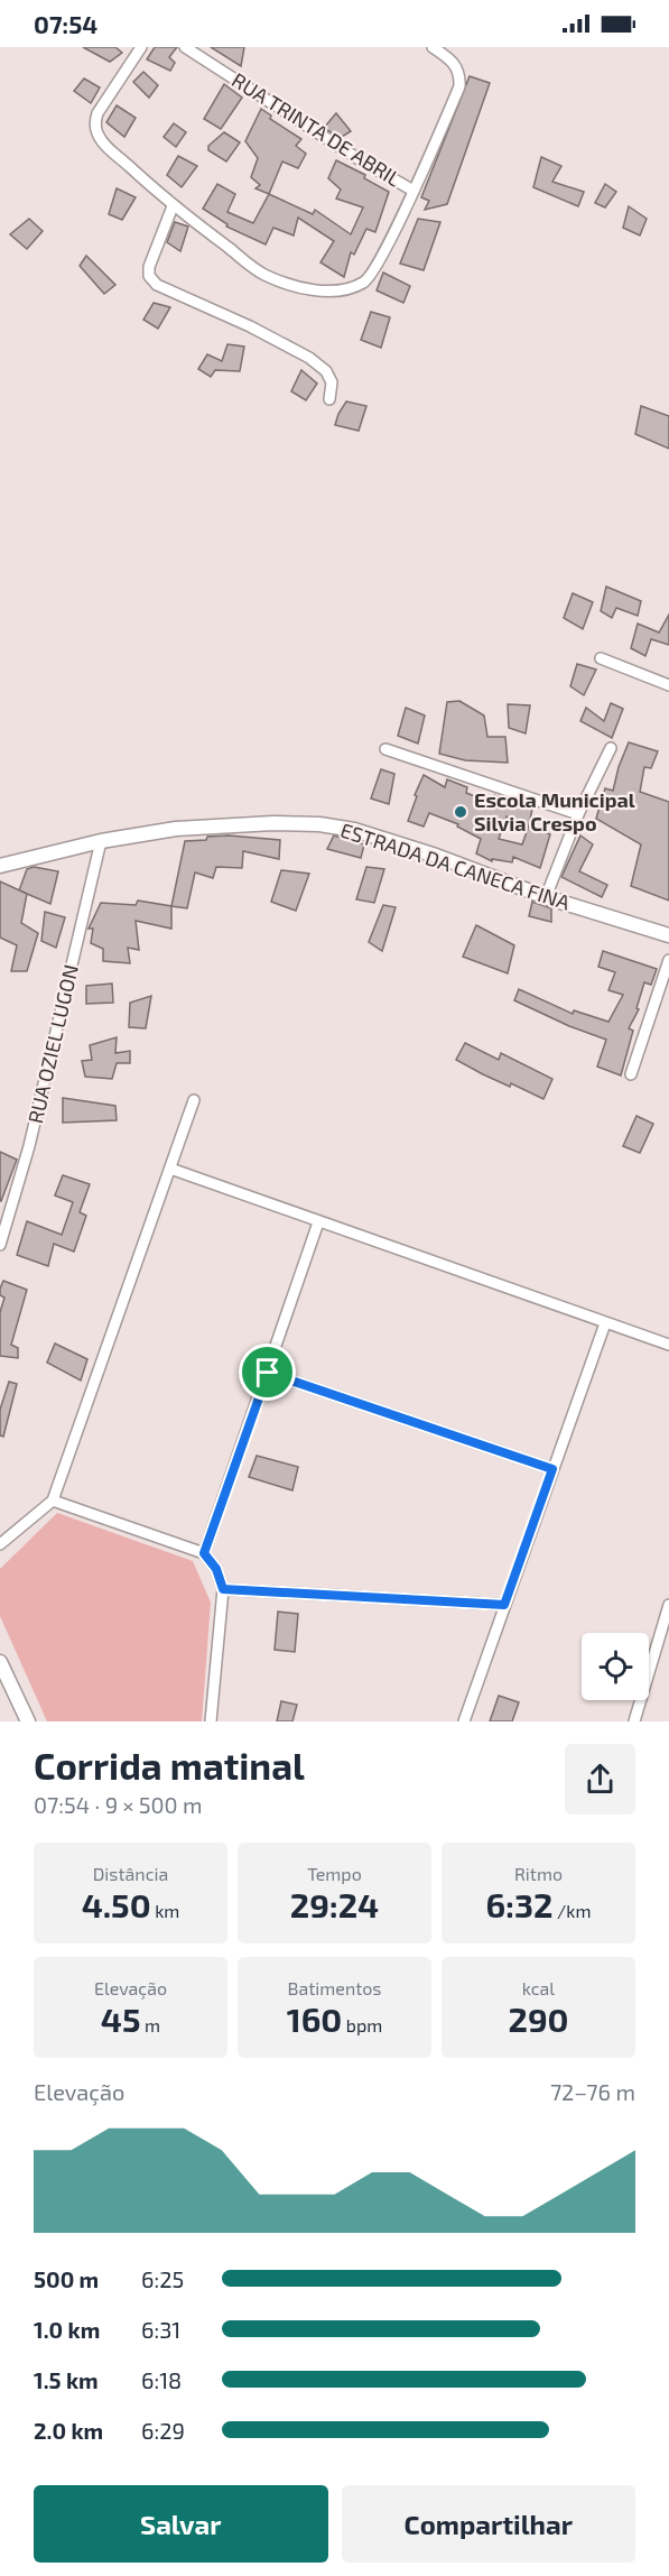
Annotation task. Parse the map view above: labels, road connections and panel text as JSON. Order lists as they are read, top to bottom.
{
  "streets": {
    "street": ["RUA TRINTA DE ABRIL", "ESTRADA DA CANECA FINA", "RUA OZIEL LUGON"]
  },
  "crossings": [
    ["ESTRADA DA CANECA FINA", "RUA OZIEL LUGON"]
  ],
  "places": ["Escola Municipal Silvia Crespo"],
  "page": {
    "status": "07:54",
    "heading": ["Corrida matinal", "07:54 · 9 × 500 m"],
    "stats": [
      ["Distância", "4.50 km"],
      ["Tempo", "29:24"],
      ["Ritmo", "6:32 /km"],
      ["Elevação", "45 m"],
      ["Batimentos", "160 bpm"],
      ["kcal", "290"]
    ],
    "chart": ["Elevação", "72–76 m"],
    "list": [
      {
        "name": "500 m",
        "note": "6:25"
      },
      {
        "name": "1.0 km",
        "note": "6:31"
      },
      {
        "name": "1.5 km",
        "note": "6:18"
      },
      {
        "name": "2.0 km",
        "note": "6:29"
      }
    ],
    "buttons": ["Salvar", "Compartilhar"]
  }
}
